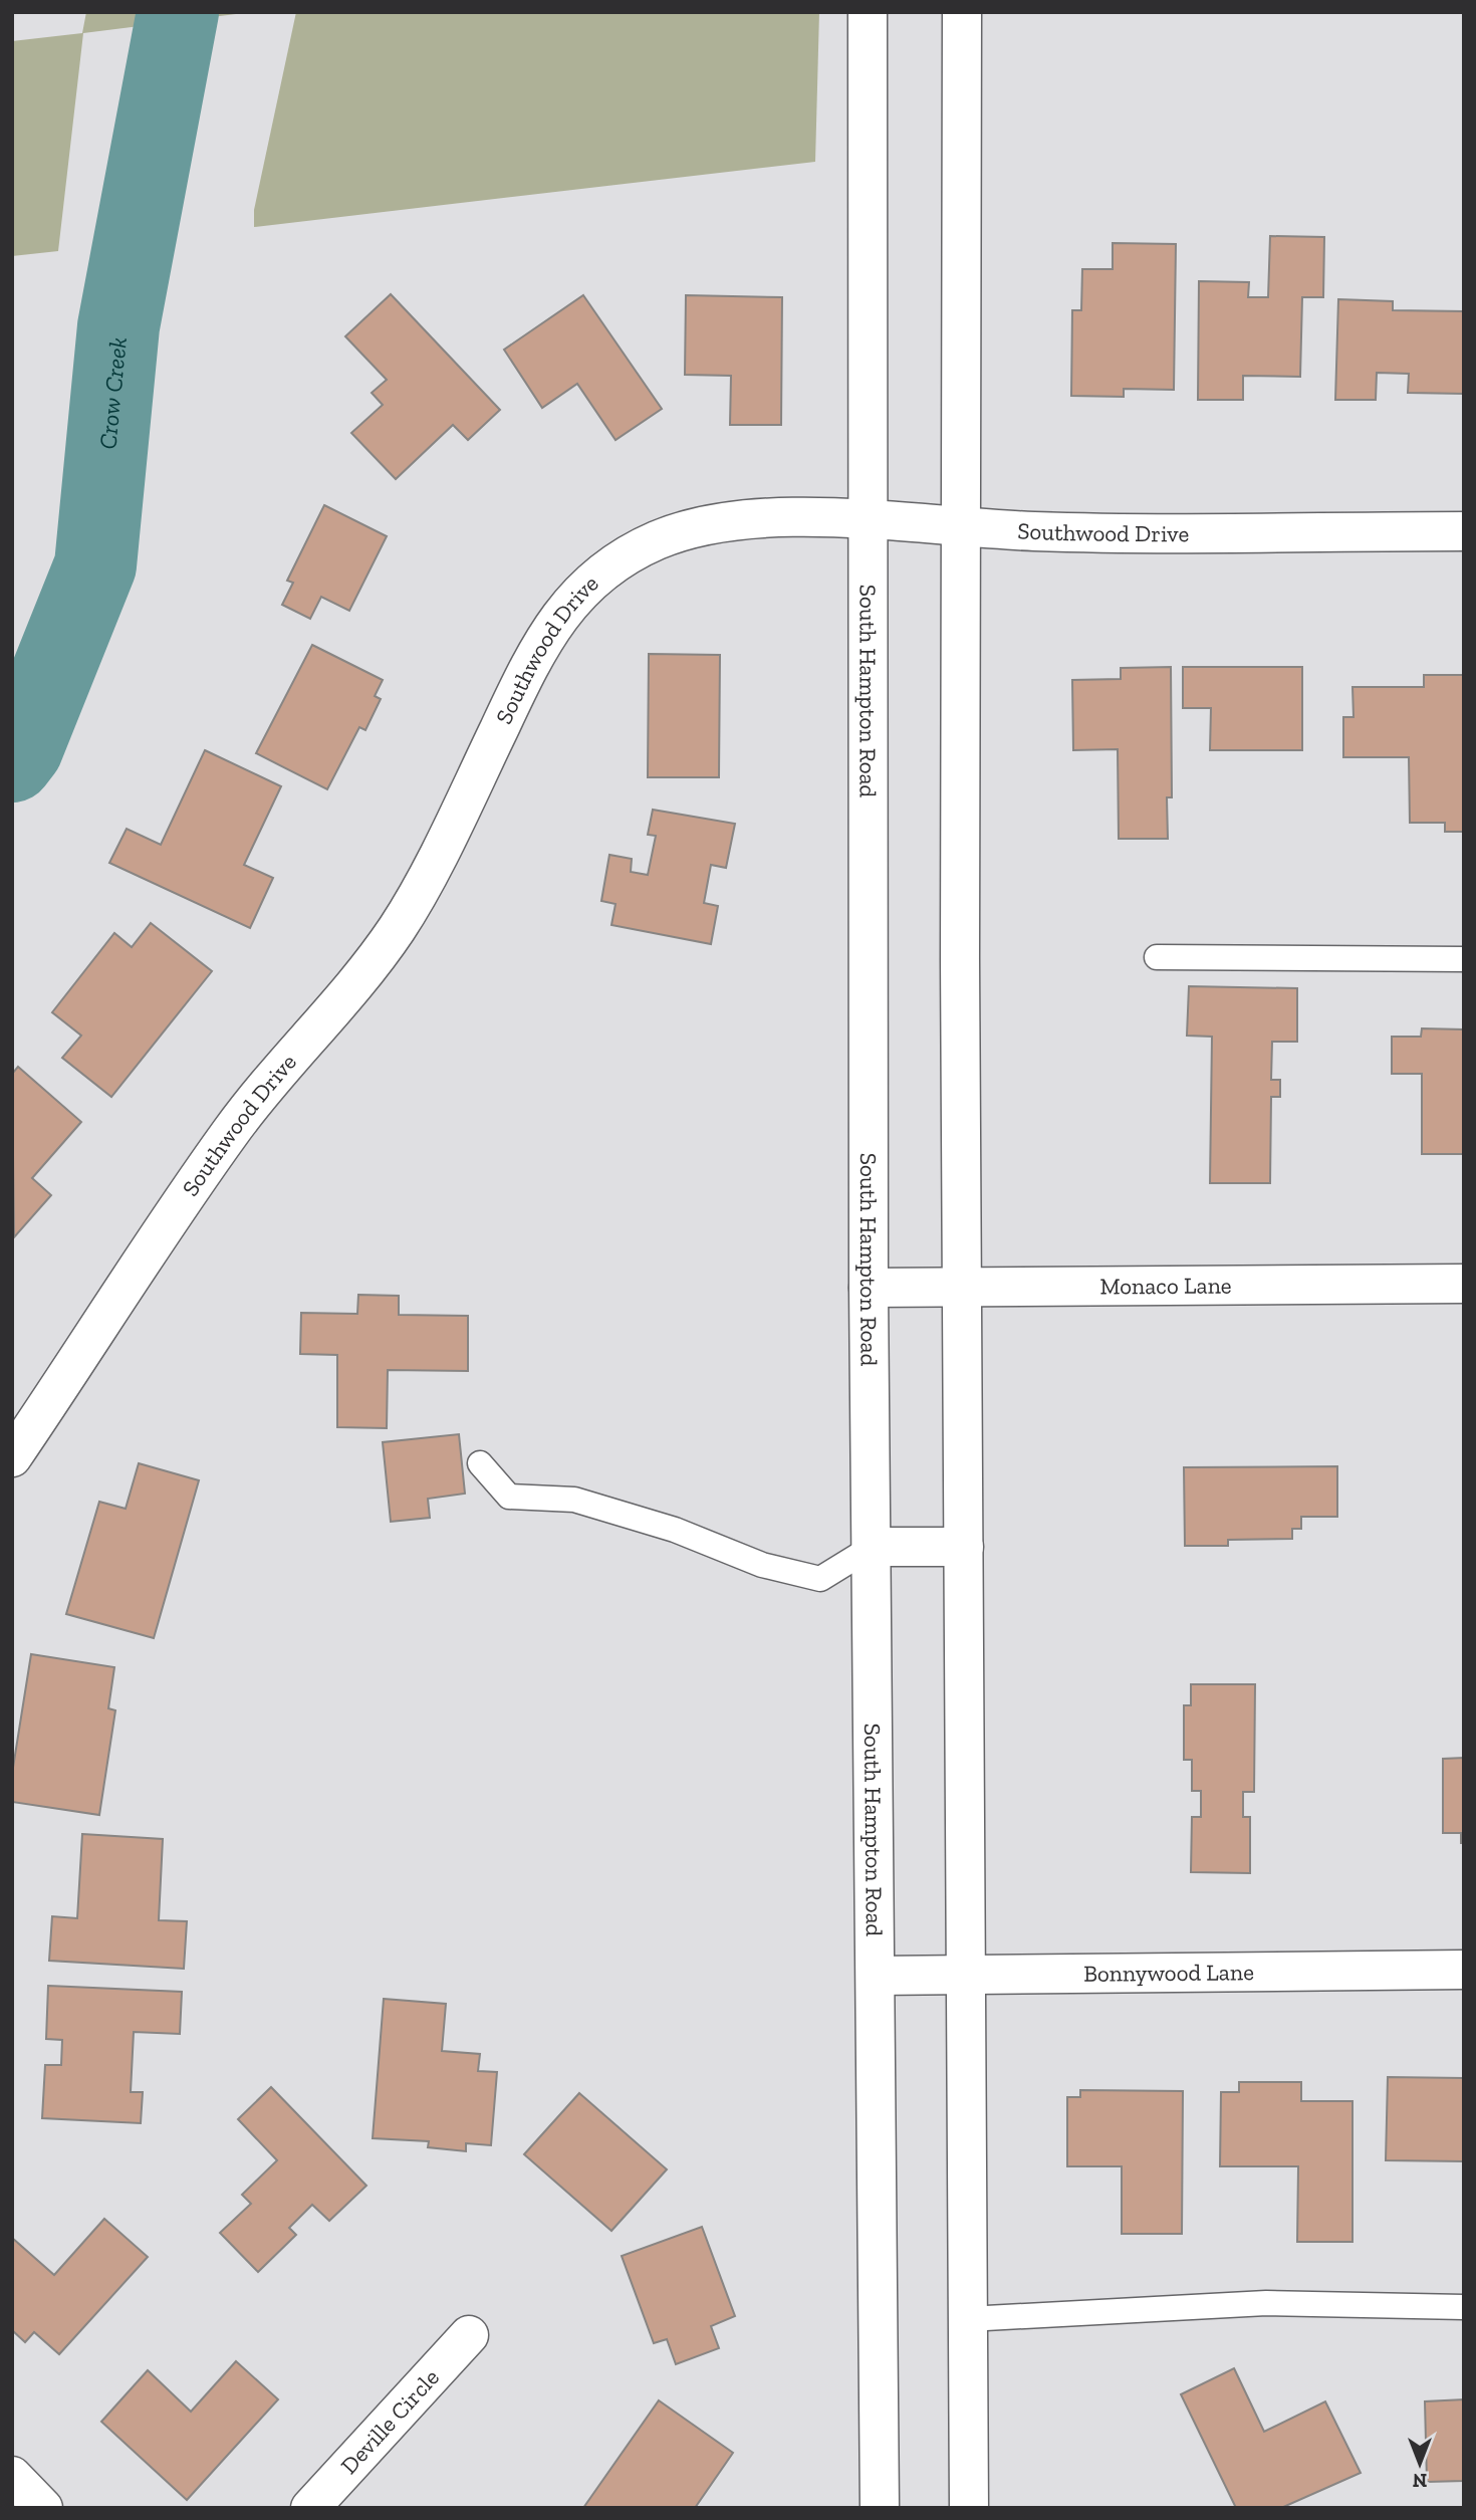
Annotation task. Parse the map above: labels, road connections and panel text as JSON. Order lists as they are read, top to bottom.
{
  "streets": {
    "main road": [
      "Southwood Drive",
      "South Hampton Road",
      "Monaco Lane",
      "Bonnywood Lane",
      "Deville Circle"
    ]
  },
  "crossings": [
    ["Southwood Drive", "South Hampton Road"],
    ["South Hampton Road", "Monaco Lane"],
    ["South Hampton Road", "Bonnywood Lane"]
  ],
  "water": ["Crow Creek"],
  "north": "bottom"
}
